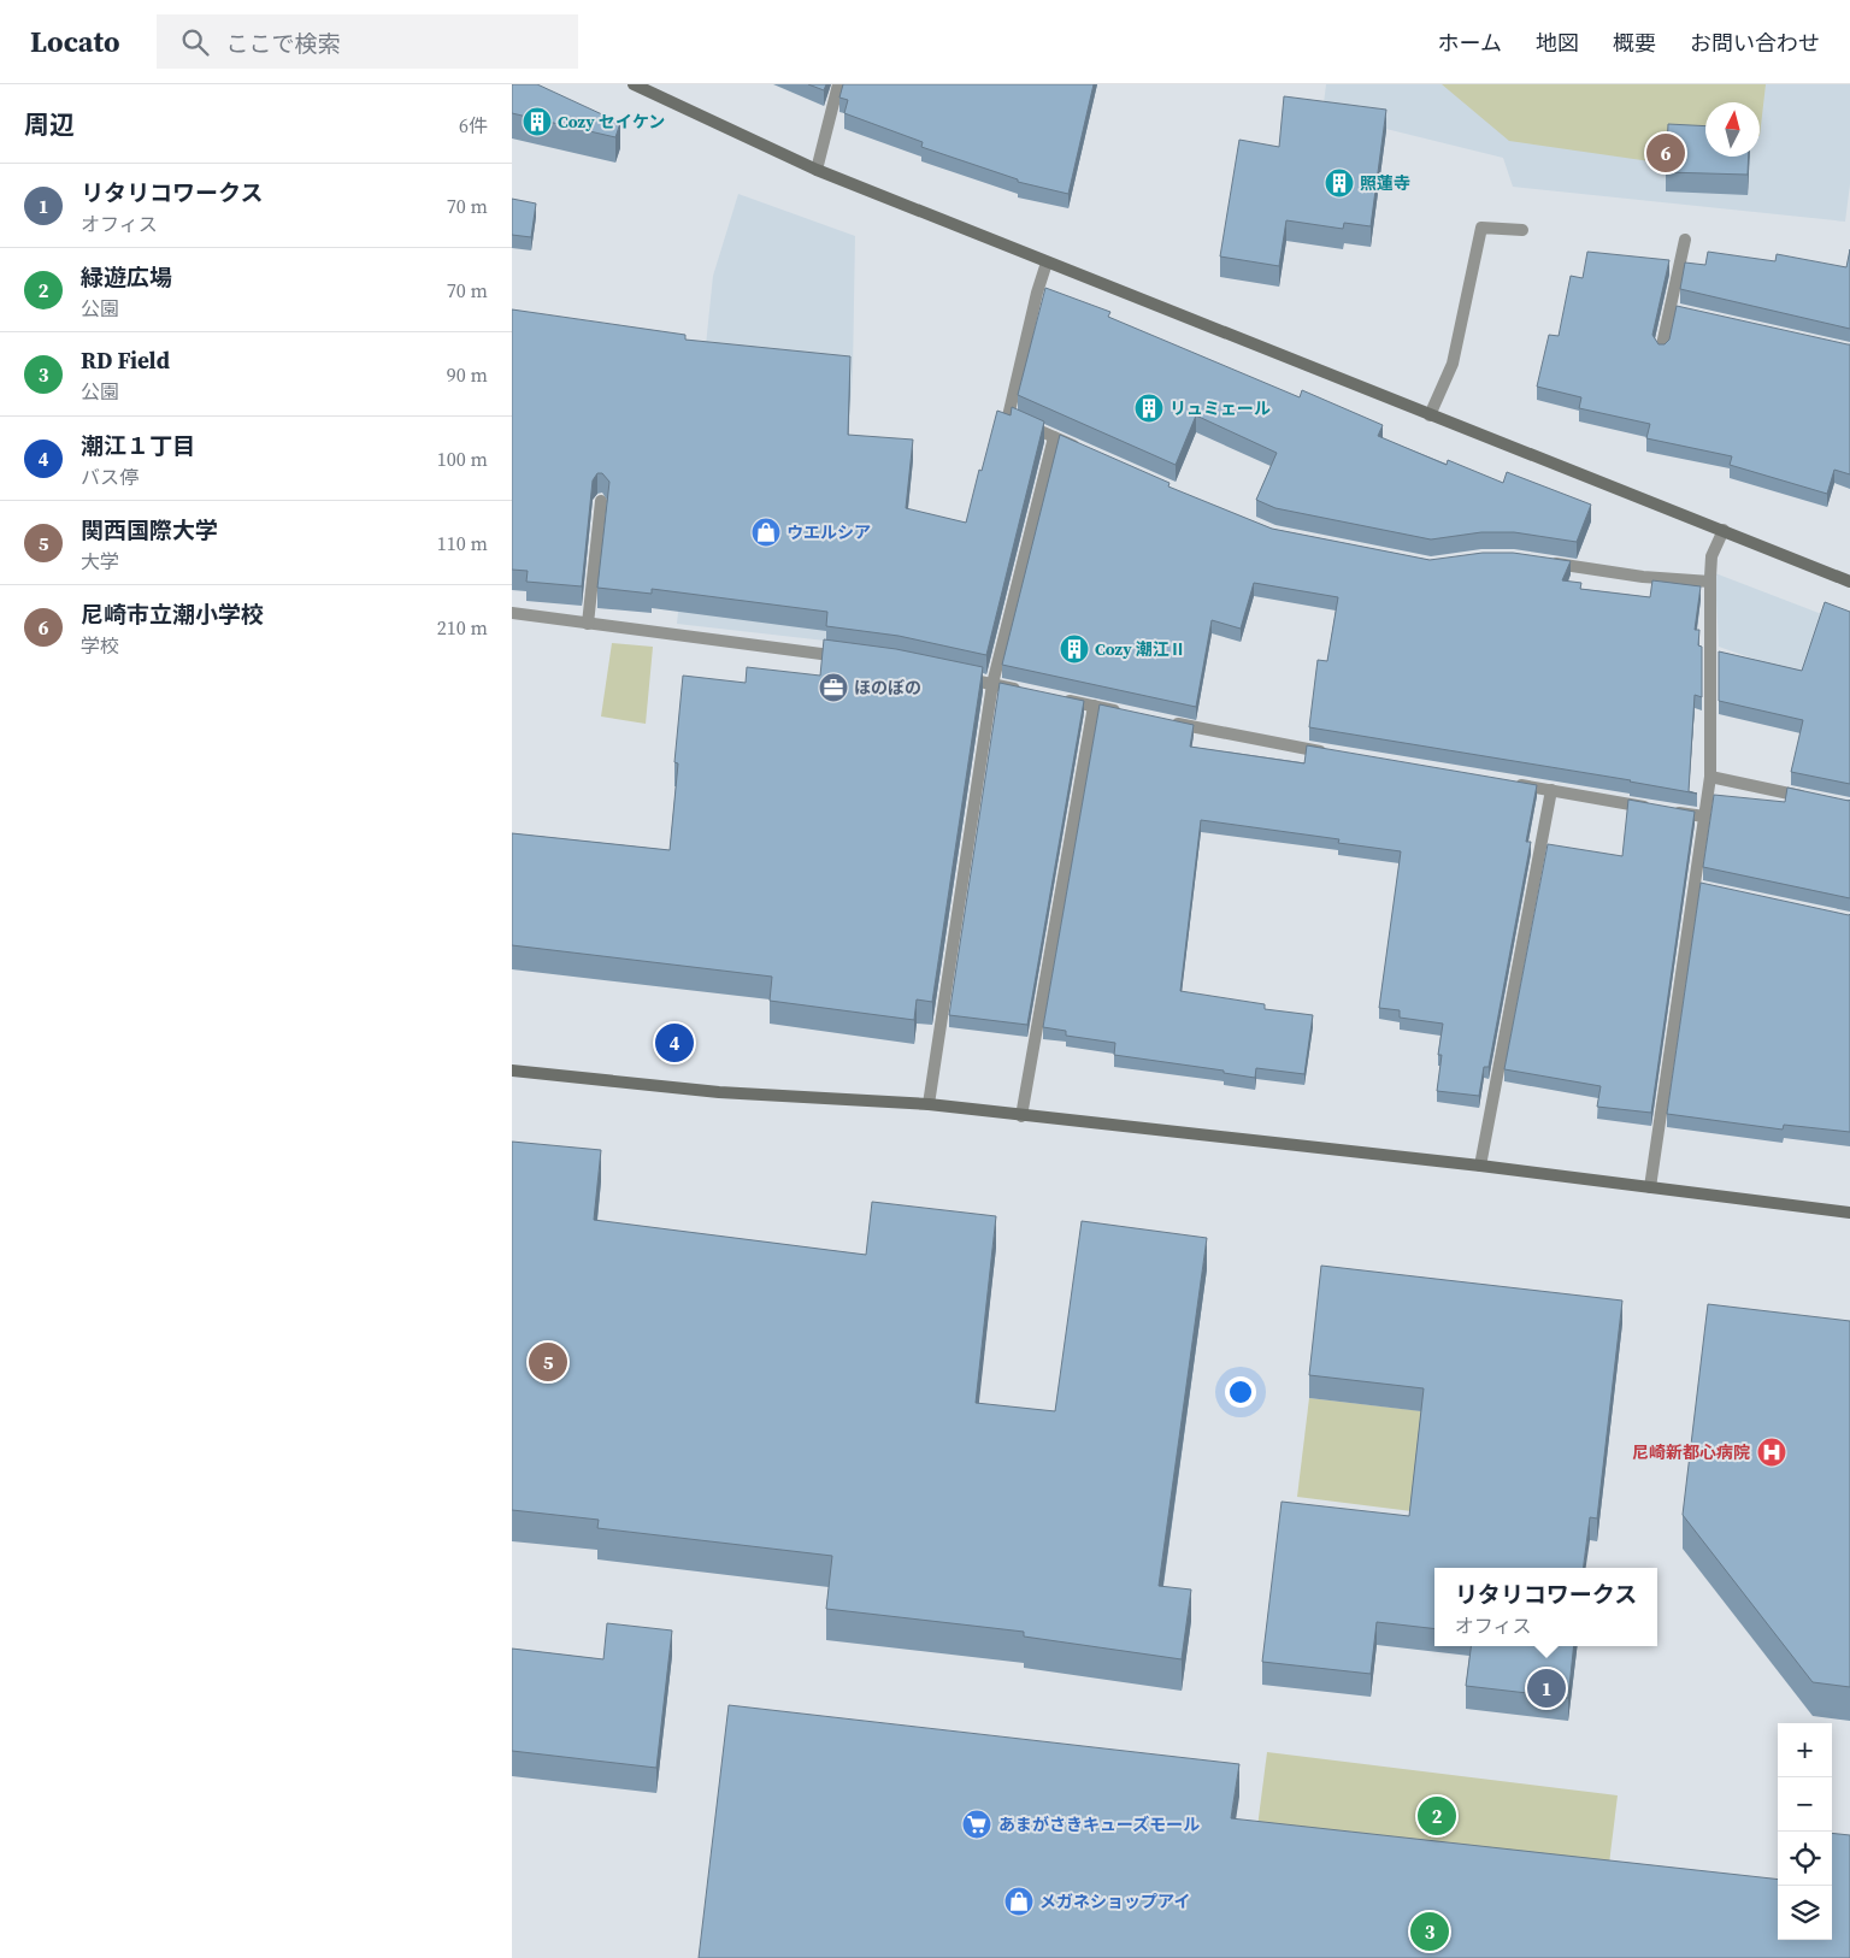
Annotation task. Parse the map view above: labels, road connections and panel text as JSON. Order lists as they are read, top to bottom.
{
  "places": {
    "building": [
      "Cozy セイケン",
      "照蓮寺",
      "リュミェール",
      "Cozy 潮江Ⅱ"
    ],
    "shop": ["ウエルシア", "メガネショップアイ"],
    "office": ["ほのぼの"],
    "hospital": ["尼崎新都心病院"],
    "supermarket": ["あまがさきキューズモール"]
  },
  "north": "top",
  "page": {
    "header": "Locato",
    "search": "ここで検索",
    "nav": [
      "ホーム",
      "地図",
      "概要",
      "お問い合わせ"
    ],
    "heading": ["周辺", "6件"],
    "pins": [
      "6",
      "4",
      "5",
      "1",
      "2",
      "3"
    ],
    "list": [
      {
        "mark": "1",
        "name": "リタリコワークス",
        "note": "オフィス",
        "value": "70 m"
      },
      {
        "mark": "2",
        "name": "緑遊広場",
        "note": "公園",
        "value": "70 m"
      },
      {
        "mark": "3",
        "name": "RD Field",
        "note": "公園",
        "value": "90 m"
      },
      {
        "mark": "4",
        "name": "潮江１丁目",
        "note": "バス停",
        "value": "100 m"
      },
      {
        "mark": "5",
        "name": "関西国際大学",
        "note": "大学",
        "value": "110 m"
      },
      {
        "mark": "6",
        "name": "尼崎市立潮小学校",
        "note": "学校",
        "value": "210 m"
      }
    ],
    "popup": ["リタリコワークス", "オフィス"],
    "map_buttons": ["+", "−"]
  }
}
